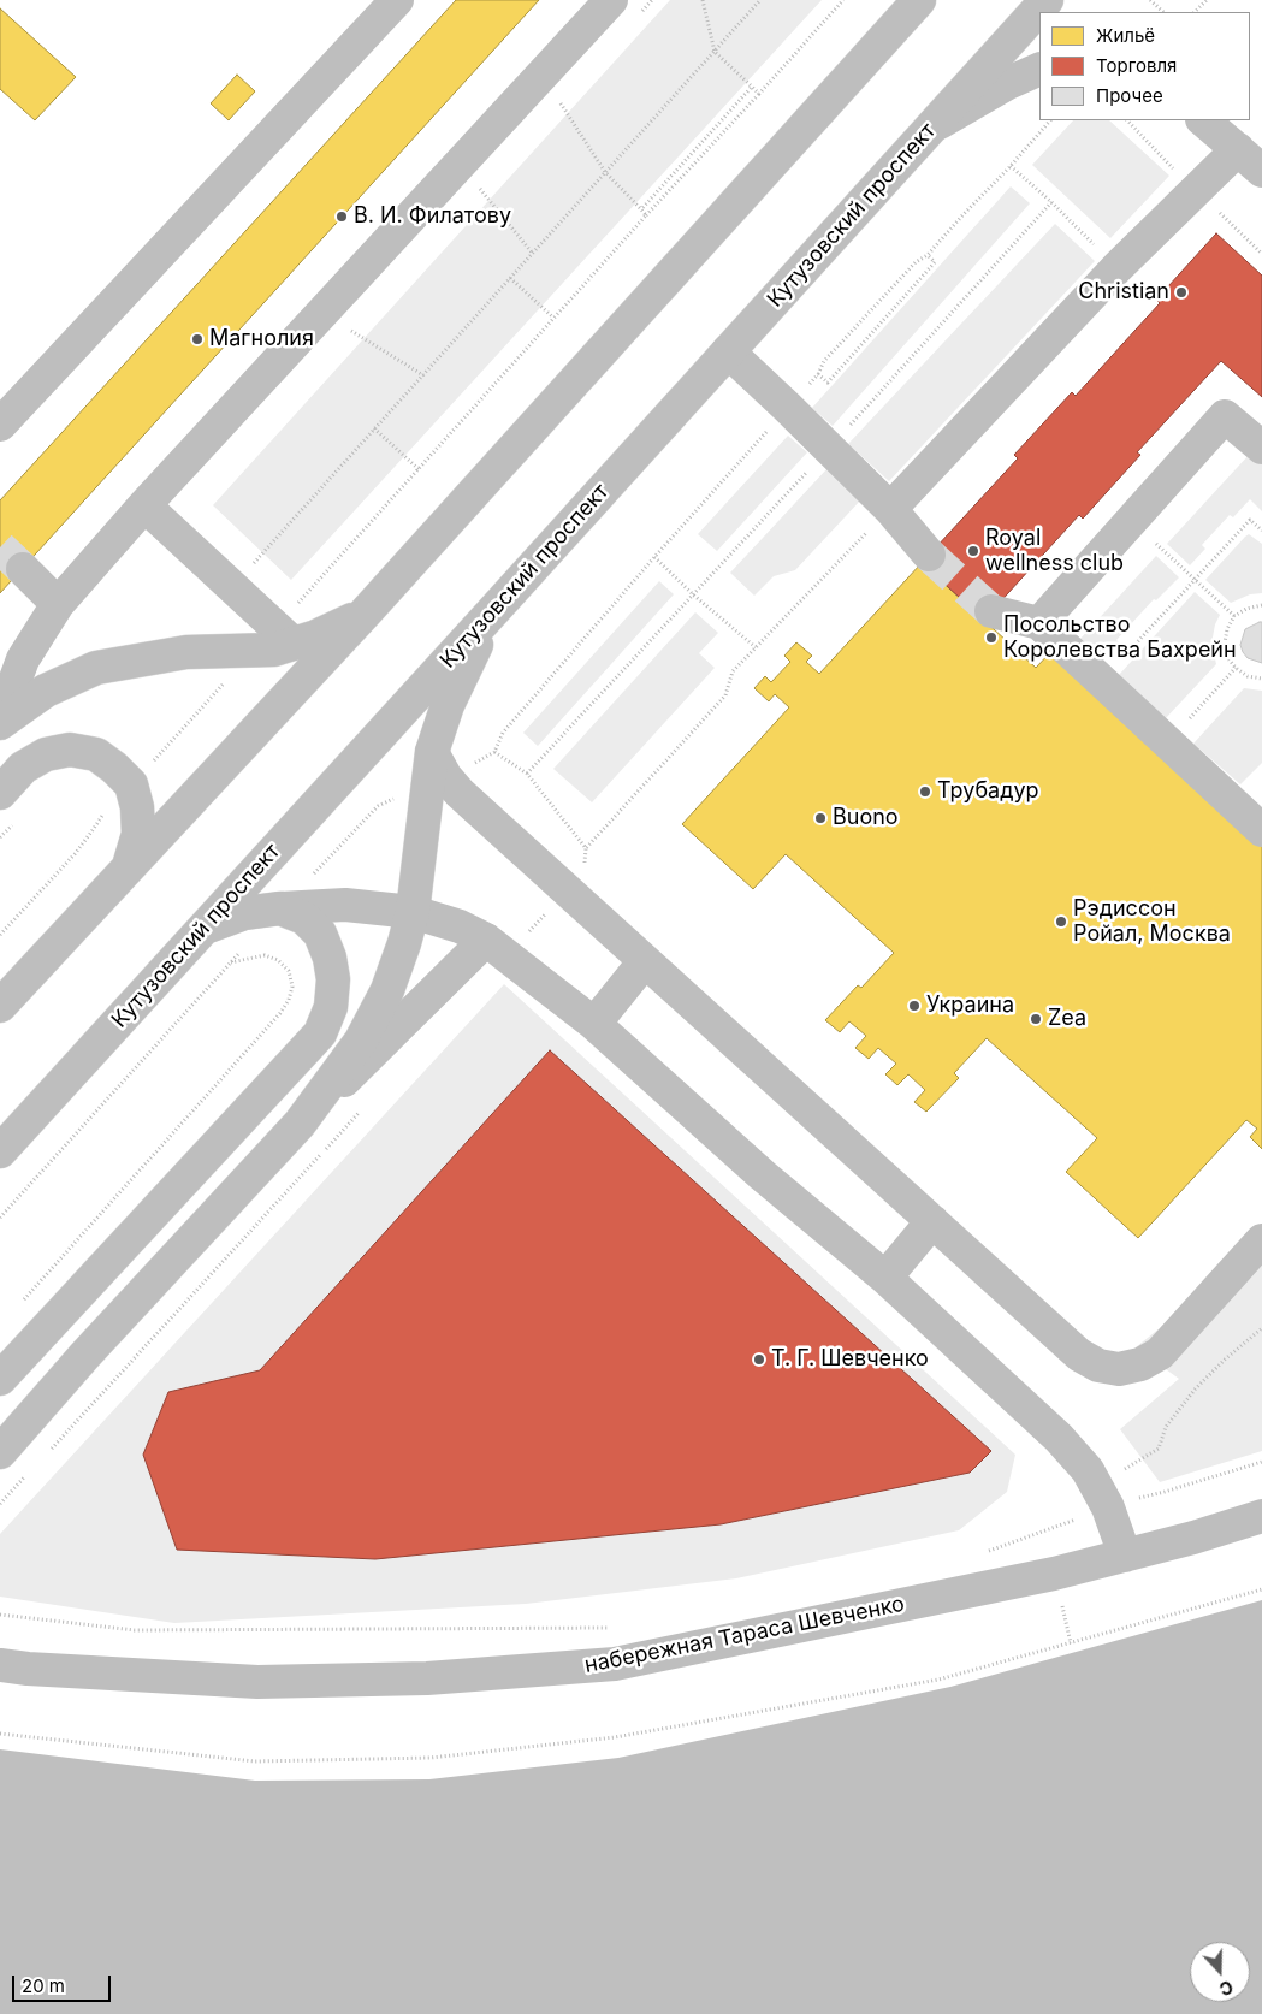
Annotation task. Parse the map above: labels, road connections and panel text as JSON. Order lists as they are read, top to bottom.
{
  "streets": {
    "main road": ["Кутузовский проспект", "набережная Тараса Шевченко"]
  },
  "places": [
    "В. И. Филатову",
    "Christian",
    "Магнолия",
    "Royal wellness club",
    "Посольство Королевства Бахрейн",
    "Трубадур",
    "Buono",
    "Рэдиссон Ройал, Москва",
    "Украина",
    "Zea",
    "Т. Г. Шевченко"
  ],
  "legend": ["Жильё", "Торговля", "Прочее"],
  "scale_bar": "20 m",
  "north": "bottom"
}
